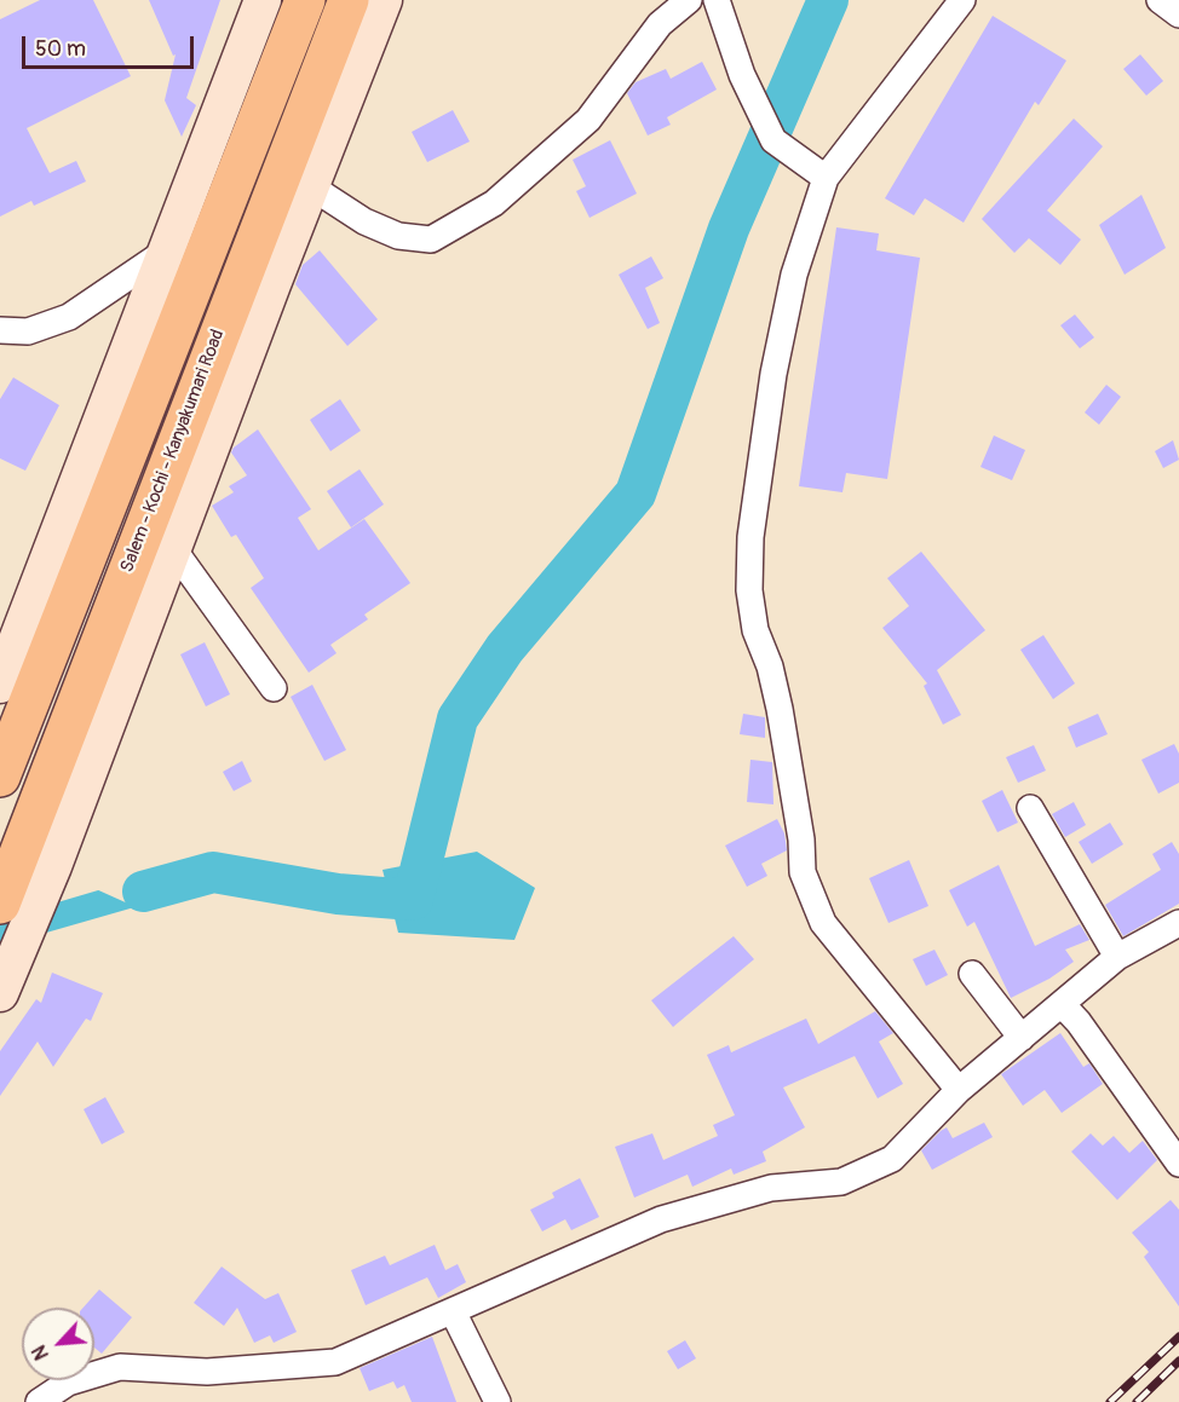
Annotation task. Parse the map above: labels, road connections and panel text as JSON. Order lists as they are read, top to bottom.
{
  "streets": {
    "highway": ["Salem - Kochi - Kanyakumari Road"]
  },
  "scale_bar": "50 m",
  "north": "bottom left"
}
